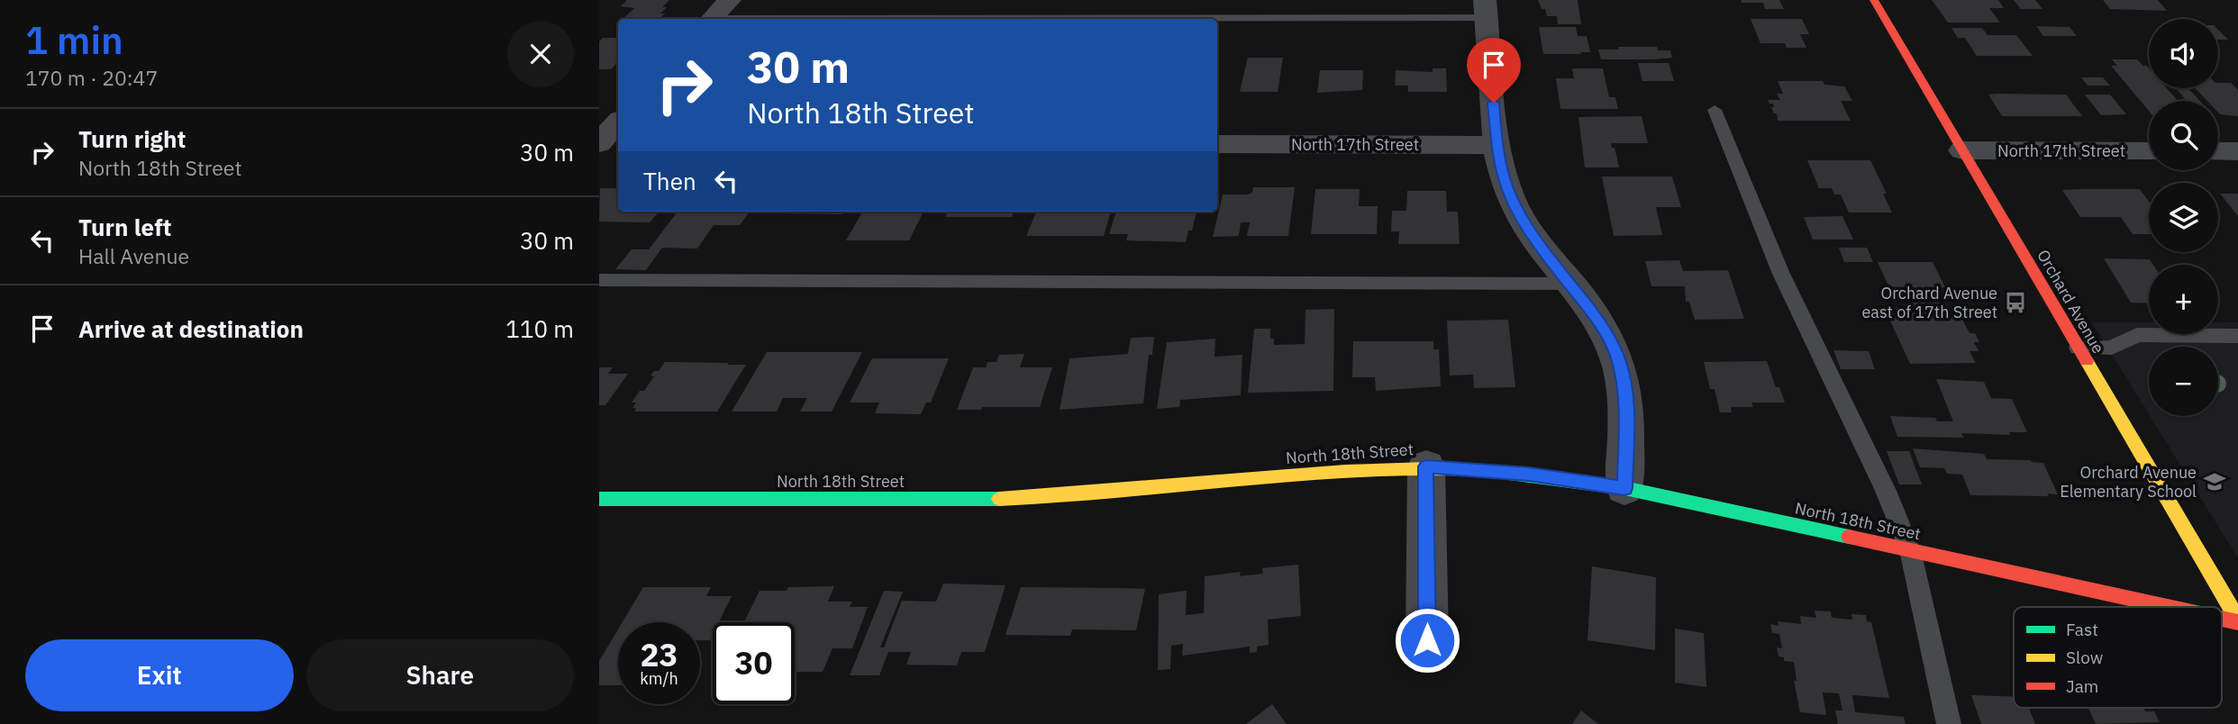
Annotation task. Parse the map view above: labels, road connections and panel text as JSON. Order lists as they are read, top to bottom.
{
  "streets": {
    "street": ["North 17th Street", "Orchard Avenue", "North 18th Street"]
  },
  "crossings": [
    ["North 17th Street", "Orchard Avenue"],
    ["Orchard Avenue", "North 18th Street"]
  ],
  "places": {
    "bus stop": ["Orchard Avenue east of 17th Street"],
    "school or university": ["Orchard Avenue Elementary School"]
  },
  "legend": ["Fast", "Slow", "Jam"],
  "page": {
    "heading": ["1 min", "170 m · 20:47"],
    "map_buttons": ["+", "−"],
    "turn": ["30 m", "North 18th Street"],
    "list": [
      {
        "name": "Turn right",
        "note": "North 18th Street",
        "value": "30 m"
      },
      {
        "name": "Turn left",
        "note": "Hall Avenue",
        "value": "30 m"
      },
      {
        "name": "Arrive at destination",
        "value": "110 m"
      }
    ],
    "then": "Then",
    "speed": "23 km/h",
    "limit": "30",
    "buttons": ["Exit", "Share"]
  }
}
